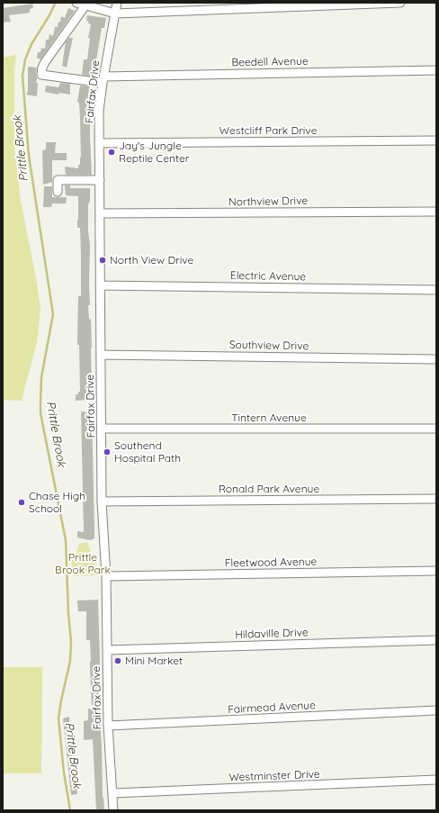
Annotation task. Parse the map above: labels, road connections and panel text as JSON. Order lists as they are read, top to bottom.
{
  "streets": {
    "street": [
      "Beedell Avenue",
      "Fairfax Drive",
      "Westcliff Park Drive",
      "Northview Drive",
      "Electric Avenue",
      "Southview Drive",
      "Tintern Avenue",
      "Ronald Park Avenue",
      "Fleetwood Avenue",
      "Hildaville Drive",
      "Fairmead Avenue",
      "Westminster Drive"
    ]
  },
  "crossings": [
    ["Beedell Avenue", "Fairfax Drive"],
    ["Fairfax Drive", "Westcliff Park Drive"],
    ["Fairfax Drive", "Northview Drive"],
    ["Fairfax Drive", "Electric Avenue"],
    ["Fairfax Drive", "Southview Drive"],
    ["Fairfax Drive", "Tintern Avenue"],
    ["Fairfax Drive", "Ronald Park Avenue"],
    ["Fairfax Drive", "Fleetwood Avenue"],
    ["Fairfax Drive", "Hildaville Drive"],
    ["Fairfax Drive", "Fairmead Avenue"],
    ["Fairfax Drive", "Westminster Drive"]
  ],
  "water": ["Prittle Brook"],
  "parks": ["Prittle Brook Park"],
  "places": [
    "Jay's Jungle Reptile Center",
    "North View Drive",
    "Southend Hospital Path",
    "Chase High School",
    "Mini Market"
  ]
}
